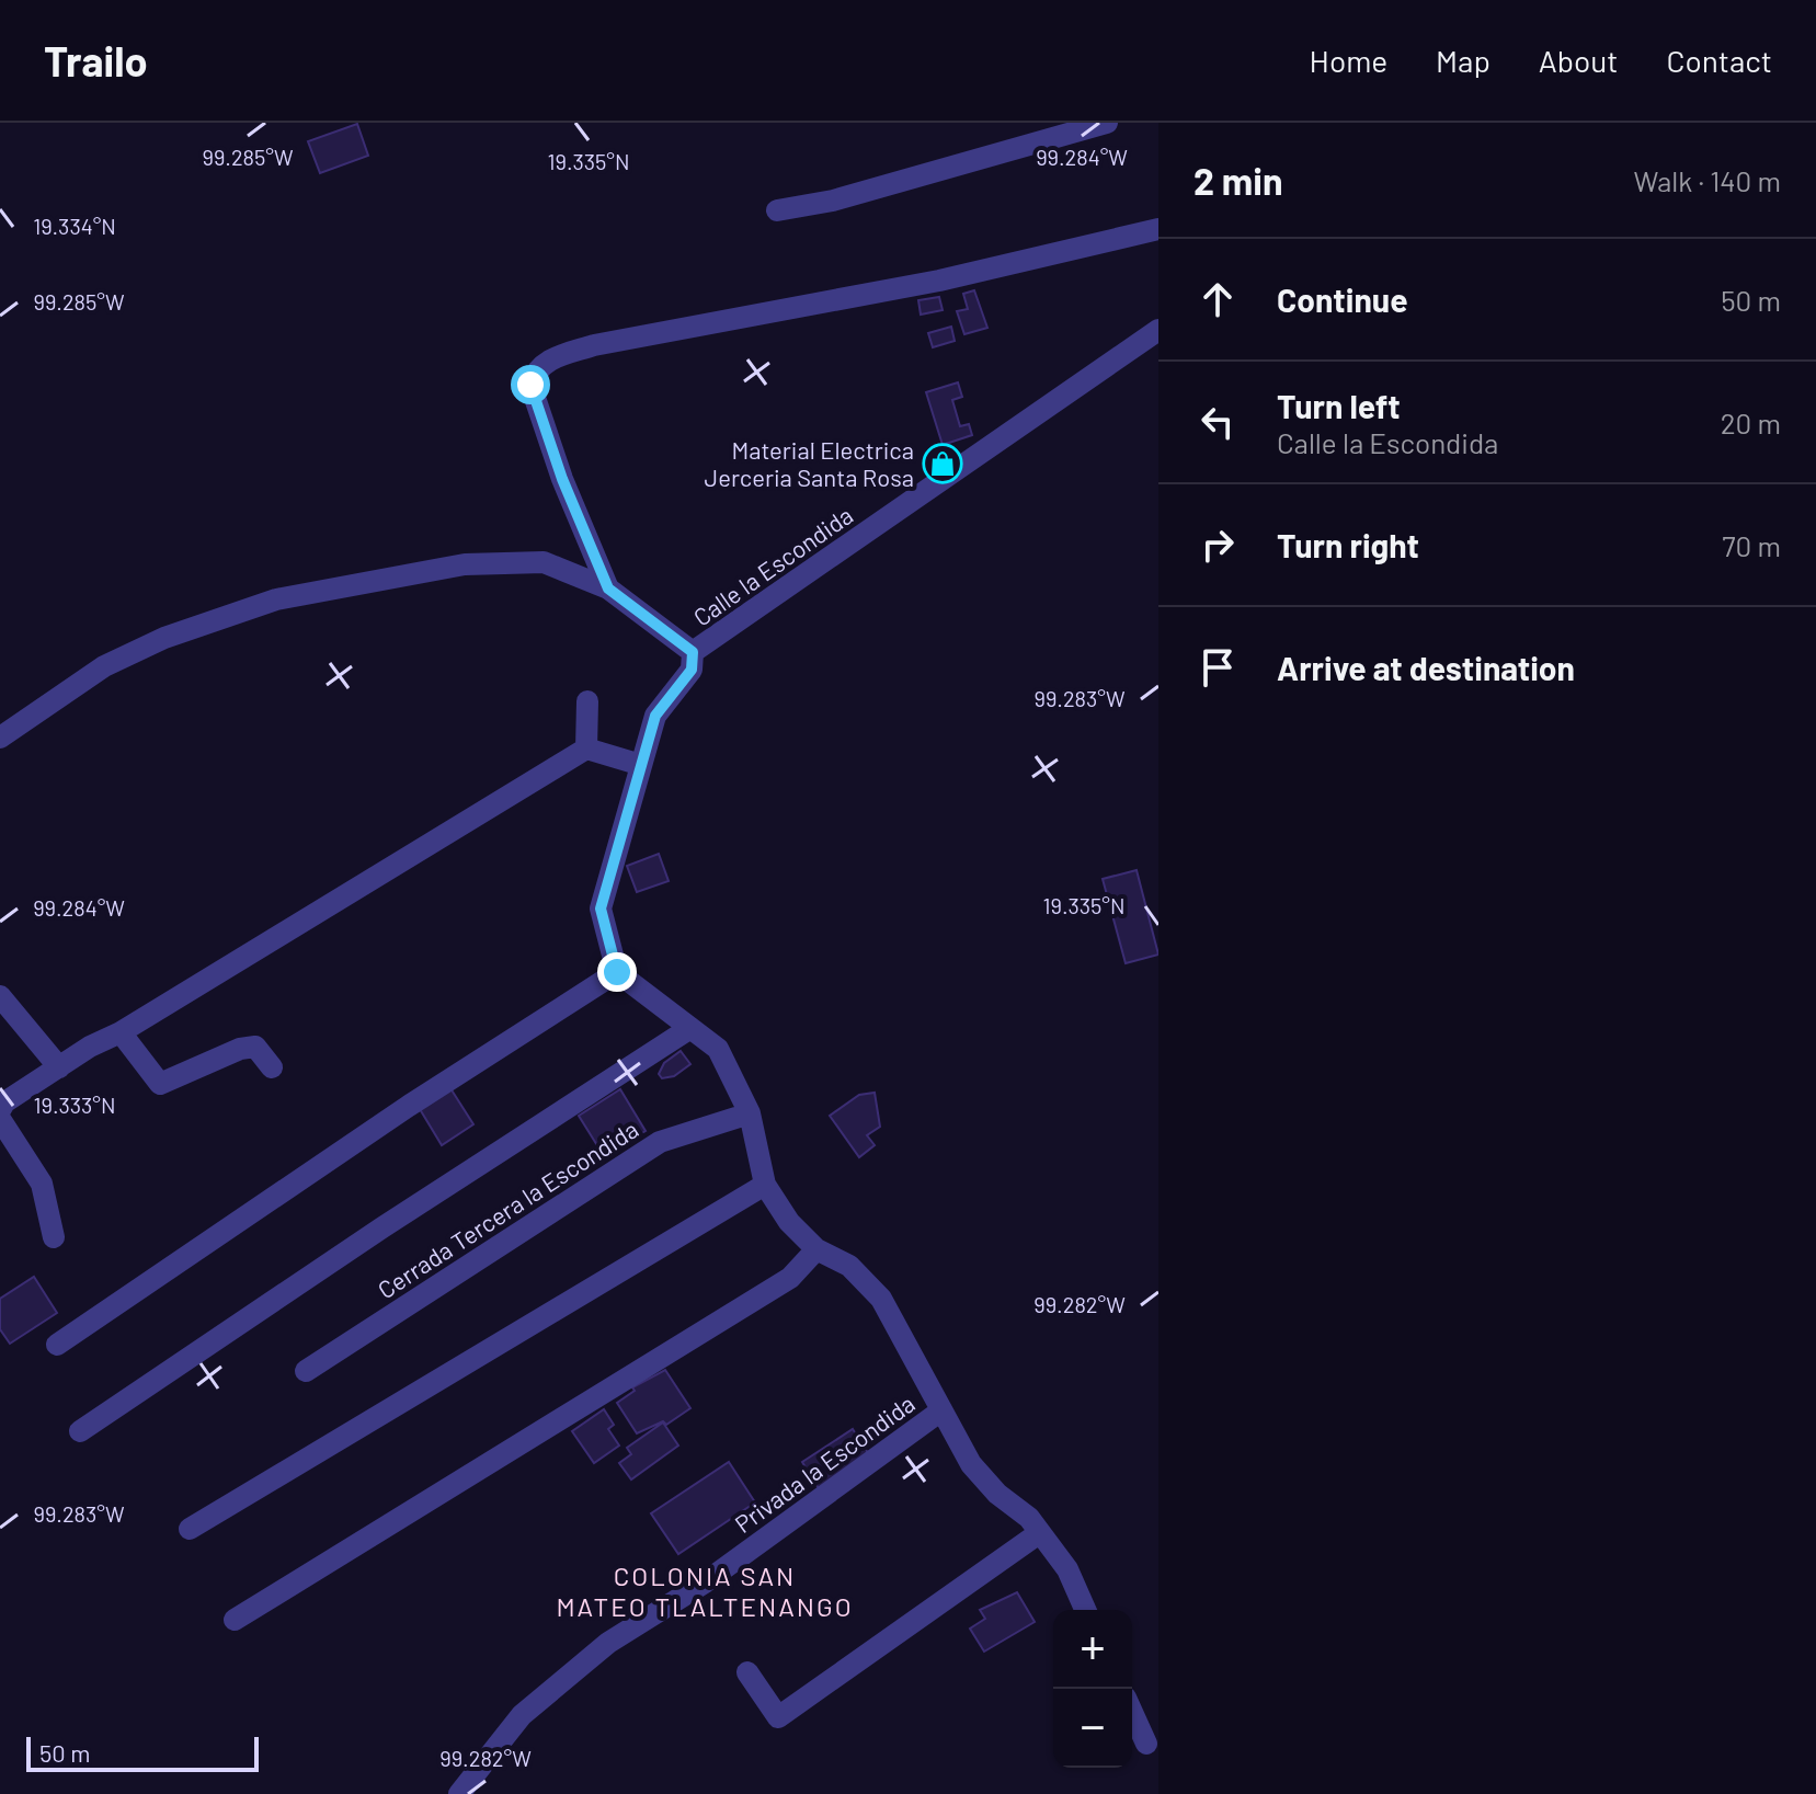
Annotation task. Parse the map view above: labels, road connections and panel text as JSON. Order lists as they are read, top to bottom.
{
  "streets": {
    "street": ["Calle la Escondida", "Cerrada Tercera la Escondida", "Privada la Escondida"]
  },
  "districts": ["COLONIA SAN MATEO TLALTENANGO"],
  "places": {
    "shop": ["Material Electrica Jerceria Santa Rosa"]
  },
  "scale_bar": "50 m",
  "page": {
    "header": "Trailo",
    "nav": [
      "Home",
      "Map",
      "About",
      "Contact"
    ],
    "heading": ["2 min", "Walk · 140 m"],
    "list": [
      ["Continue", "50 m"],
      ["Turn left", "Calle la Escondida", "20 m"],
      ["Turn right", "70 m"],
      "Arrive at destination"
    ],
    "map_buttons": ["+", "−"],
    "scale": "50 m"
  },
  "coordinates": [
    "99.285°W",
    "99.284°W",
    "19.335°N",
    "19.334°N",
    "99.283°W",
    "19.333°N",
    "99.282°W"
  ]
}
